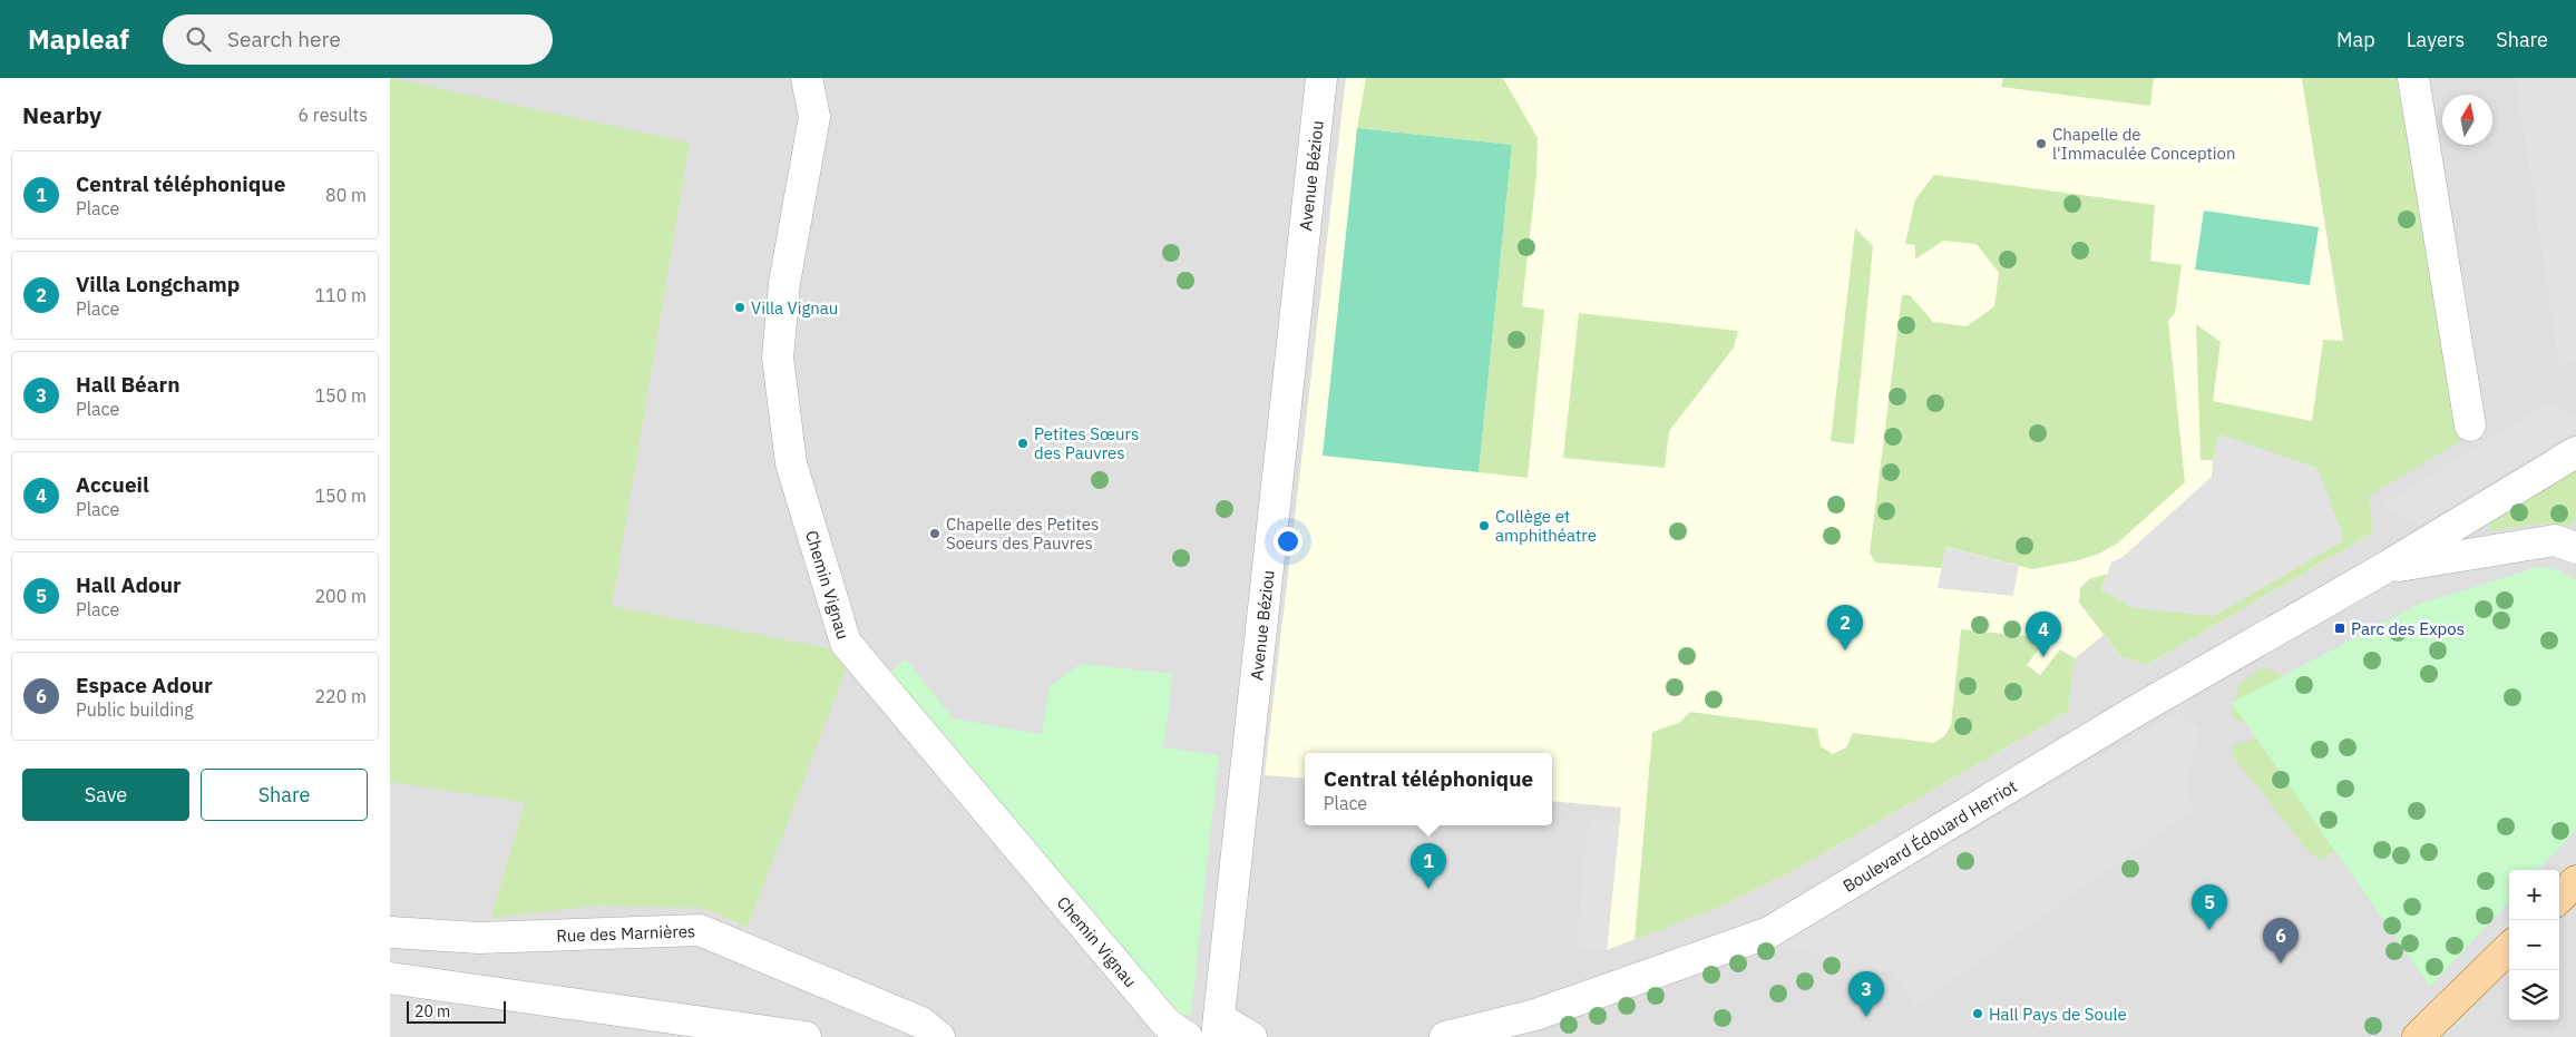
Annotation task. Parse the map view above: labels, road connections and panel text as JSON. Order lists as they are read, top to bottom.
{
  "streets": {
    "street": [
      "Avenue Béziou",
      "Chemin Vignau",
      "Boulevard Édouard Herriot",
      "Rue des Marnières"
    ]
  },
  "places": {
    "other": [
      "Chapelle de l'Immaculée Conception",
      "Villa Vignau",
      "Petites Sœurs des Pauvres",
      "Collège et amphithéatre",
      "Chapelle des Petites Soeurs des Pauvres",
      "Hall Pays de Soule"
    ],
    "transit": ["Parc des Expos"]
  },
  "scale_bar": "20 m",
  "north": "top",
  "page": {
    "header": "Mapleaf",
    "search": "Search here",
    "nav": ["Map", "Layers", "Share"],
    "heading": ["Nearby", "6 results"],
    "list": [
      {
        "mark": "1",
        "name": "Central téléphonique",
        "note": "Place",
        "value": "80 m"
      },
      {
        "mark": "2",
        "name": "Villa Longchamp",
        "note": "Place",
        "value": "110 m"
      },
      {
        "mark": "3",
        "name": "Hall Béarn",
        "note": "Place",
        "value": "150 m"
      },
      {
        "mark": "4",
        "name": "Accueil",
        "note": "Place",
        "value": "150 m"
      },
      {
        "mark": "5",
        "name": "Hall Adour",
        "note": "Place",
        "value": "200 m"
      },
      {
        "mark": "6",
        "name": "Espace Adour",
        "note": "Public building",
        "value": "220 m"
      }
    ],
    "pins": [
      "2",
      "4",
      "1",
      "5",
      "6",
      "3"
    ],
    "buttons": ["Save", "Share"],
    "popup": ["Central téléphonique", "Place"],
    "map_buttons": ["+", "−"],
    "scale": "20 m"
  }
}
